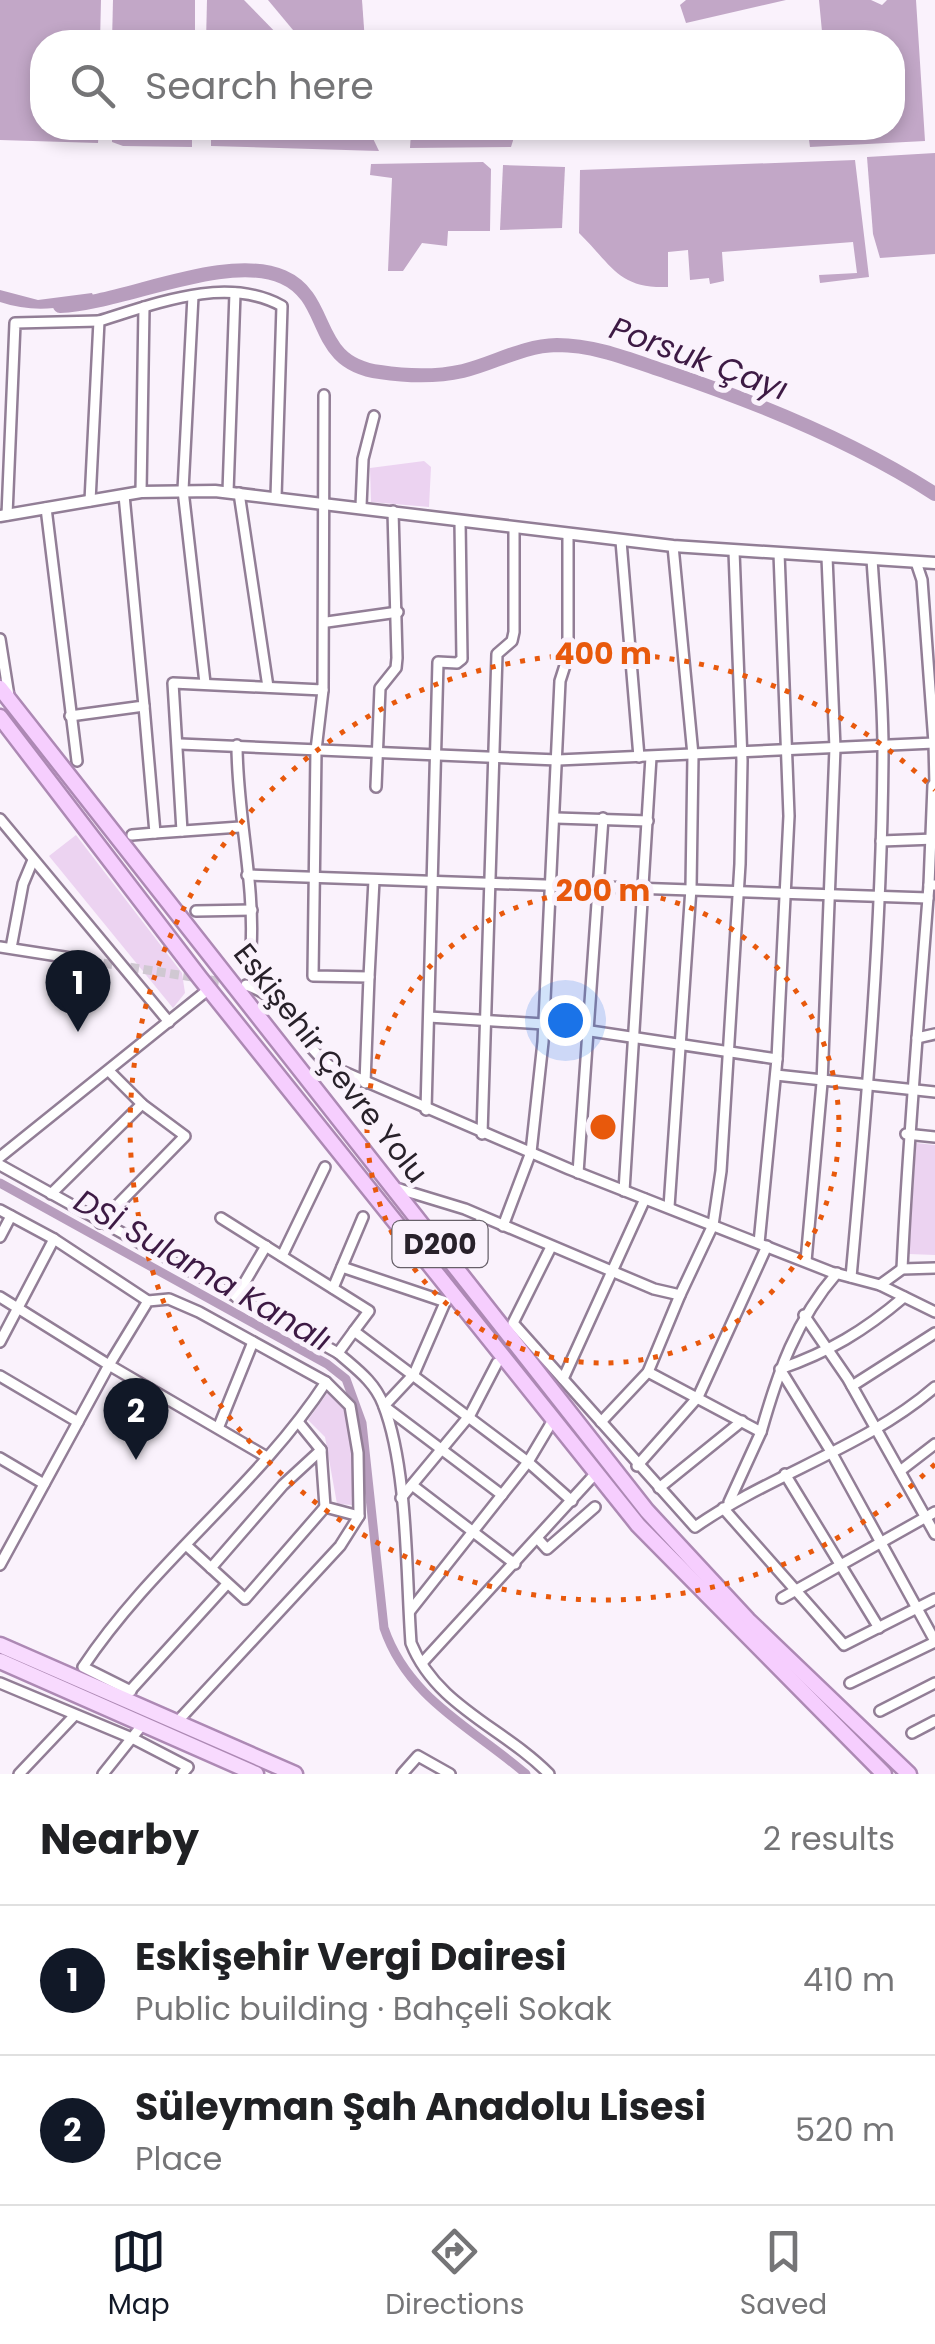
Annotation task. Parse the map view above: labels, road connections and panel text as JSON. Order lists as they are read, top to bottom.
{
  "streets": {
    "highway": ["Eskişehir Çevre Yolu", "D200"]
  },
  "water": ["Porsuk Çayı", "DSİ Sulama Kanalı"],
  "page": {
    "search": "Search here",
    "pins": ["1", "2"],
    "heading": ["Nearby", "2 results"],
    "list": [
      {
        "mark": "1",
        "name": "Eskişehir Vergi Dairesi",
        "note": "Public building · Bahçeli Sokak",
        "value": "410 m"
      },
      {
        "mark": "2",
        "name": "Süleyman Şah Anadolu Lisesi",
        "note": "Place",
        "value": "520 m"
      }
    ],
    "nav": ["Map", "Directions", "Saved"]
  },
  "rings": ["400 m", "200 m"]
}
